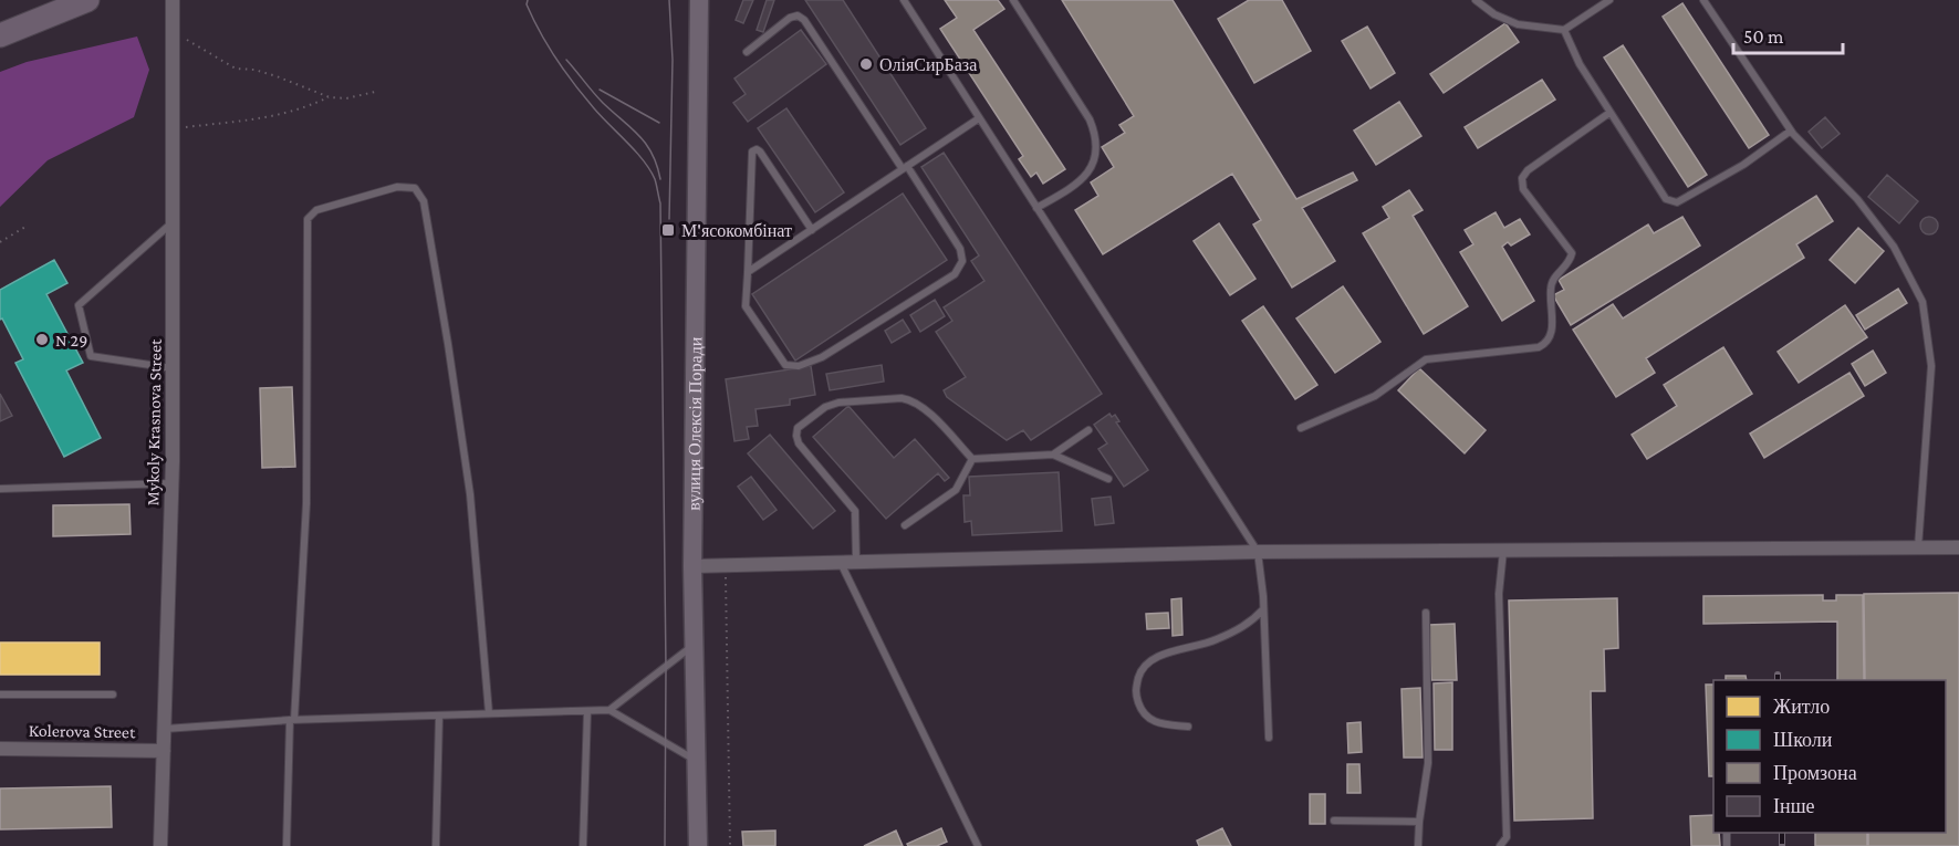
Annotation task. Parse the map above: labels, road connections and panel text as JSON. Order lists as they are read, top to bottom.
{
  "streets": {
    "main road": ["вулиця Олексія Поради"],
    "street": ["Mykoly Krasnova Street", "Kolerova Street"]
  },
  "crossings": [
    ["Mykoly Krasnova Street", "Kolerova Street"]
  ],
  "places": {
    "other": ["ОліяСирБаза", "N 29"],
    "transit": ["М'ясокомбінат"]
  },
  "legend": [
    "Житло",
    "Школи",
    "Промзона",
    "Інше"
  ],
  "scale_bar": "50 m"
}
